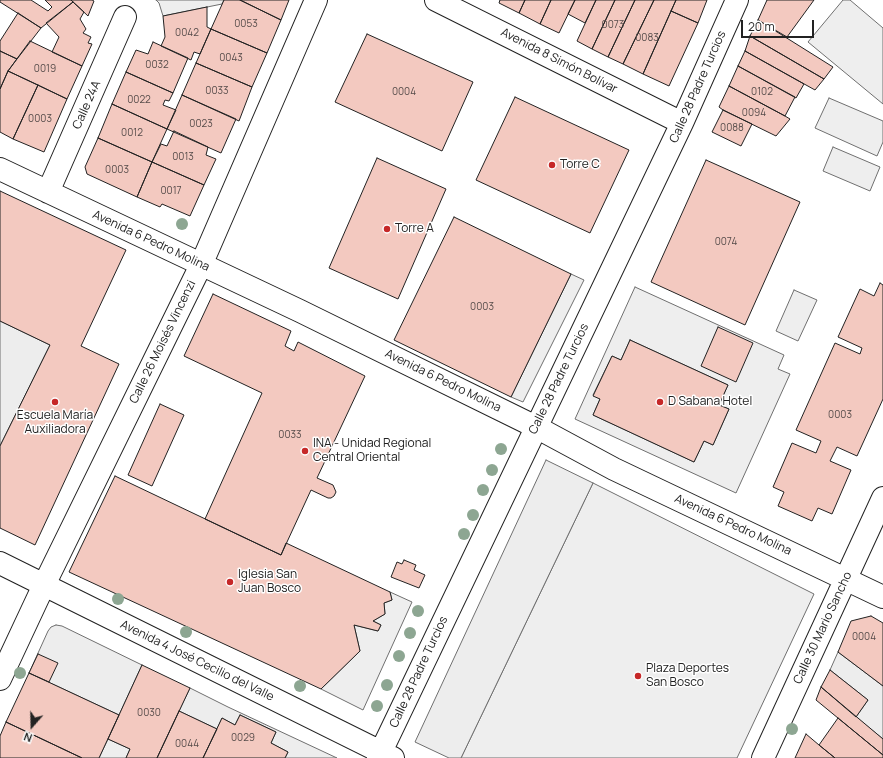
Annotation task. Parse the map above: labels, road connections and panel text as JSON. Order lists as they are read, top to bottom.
{
  "streets": {
    "street": [
      "Avenida 8 Simón Bolívar",
      "Calle 28 Padre Turcios",
      "Calle 24A",
      "Avenida 6 Pedro Molina",
      "Calle 26 Moisés Vincenzi",
      "Calle 30 Mario Sancho",
      "Avenida 4 José Cecilio del Valle"
    ]
  },
  "crossings": [
    ["Avenida 8 Simón Bolívar", "Calle 28 Padre Turcios"],
    ["Calle 28 Padre Turcios", "Avenida 6 Pedro Molina"],
    ["Calle 28 Padre Turcios", "Avenida 4 José Cecilio del Valle"],
    ["Calle 24A", "Avenida 6 Pedro Molina"],
    ["Avenida 6 Pedro Molina", "Calle 26 Moisés Vincenzi"],
    ["Avenida 6 Pedro Molina", "Calle 30 Mario Sancho"],
    ["Calle 26 Moisés Vincenzi", "Avenida 4 José Cecilio del Valle"]
  ],
  "places": [
    "Torre C",
    "Torre A",
    "Escuela María Auxiliadora",
    "D Sabana Hotel",
    "INA - Unidad Regional Central Oriental",
    "Iglesia San Juan Bosco",
    "Plaza Deportes San Bosco"
  ],
  "house_numbers": [
    "0053",
    "0073",
    "0042",
    "0083",
    "0043",
    "0032",
    "0019",
    "0033",
    "0004",
    "0102",
    "0022",
    "0094",
    "0003",
    "0023",
    "0088",
    "0012",
    "0013",
    "0003",
    "0017",
    "0074",
    "0003",
    "0003",
    "0033",
    "0004",
    "0030",
    "0029",
    "0044"
  ],
  "scale_bar": "20 m",
  "north": "bottom"
}
